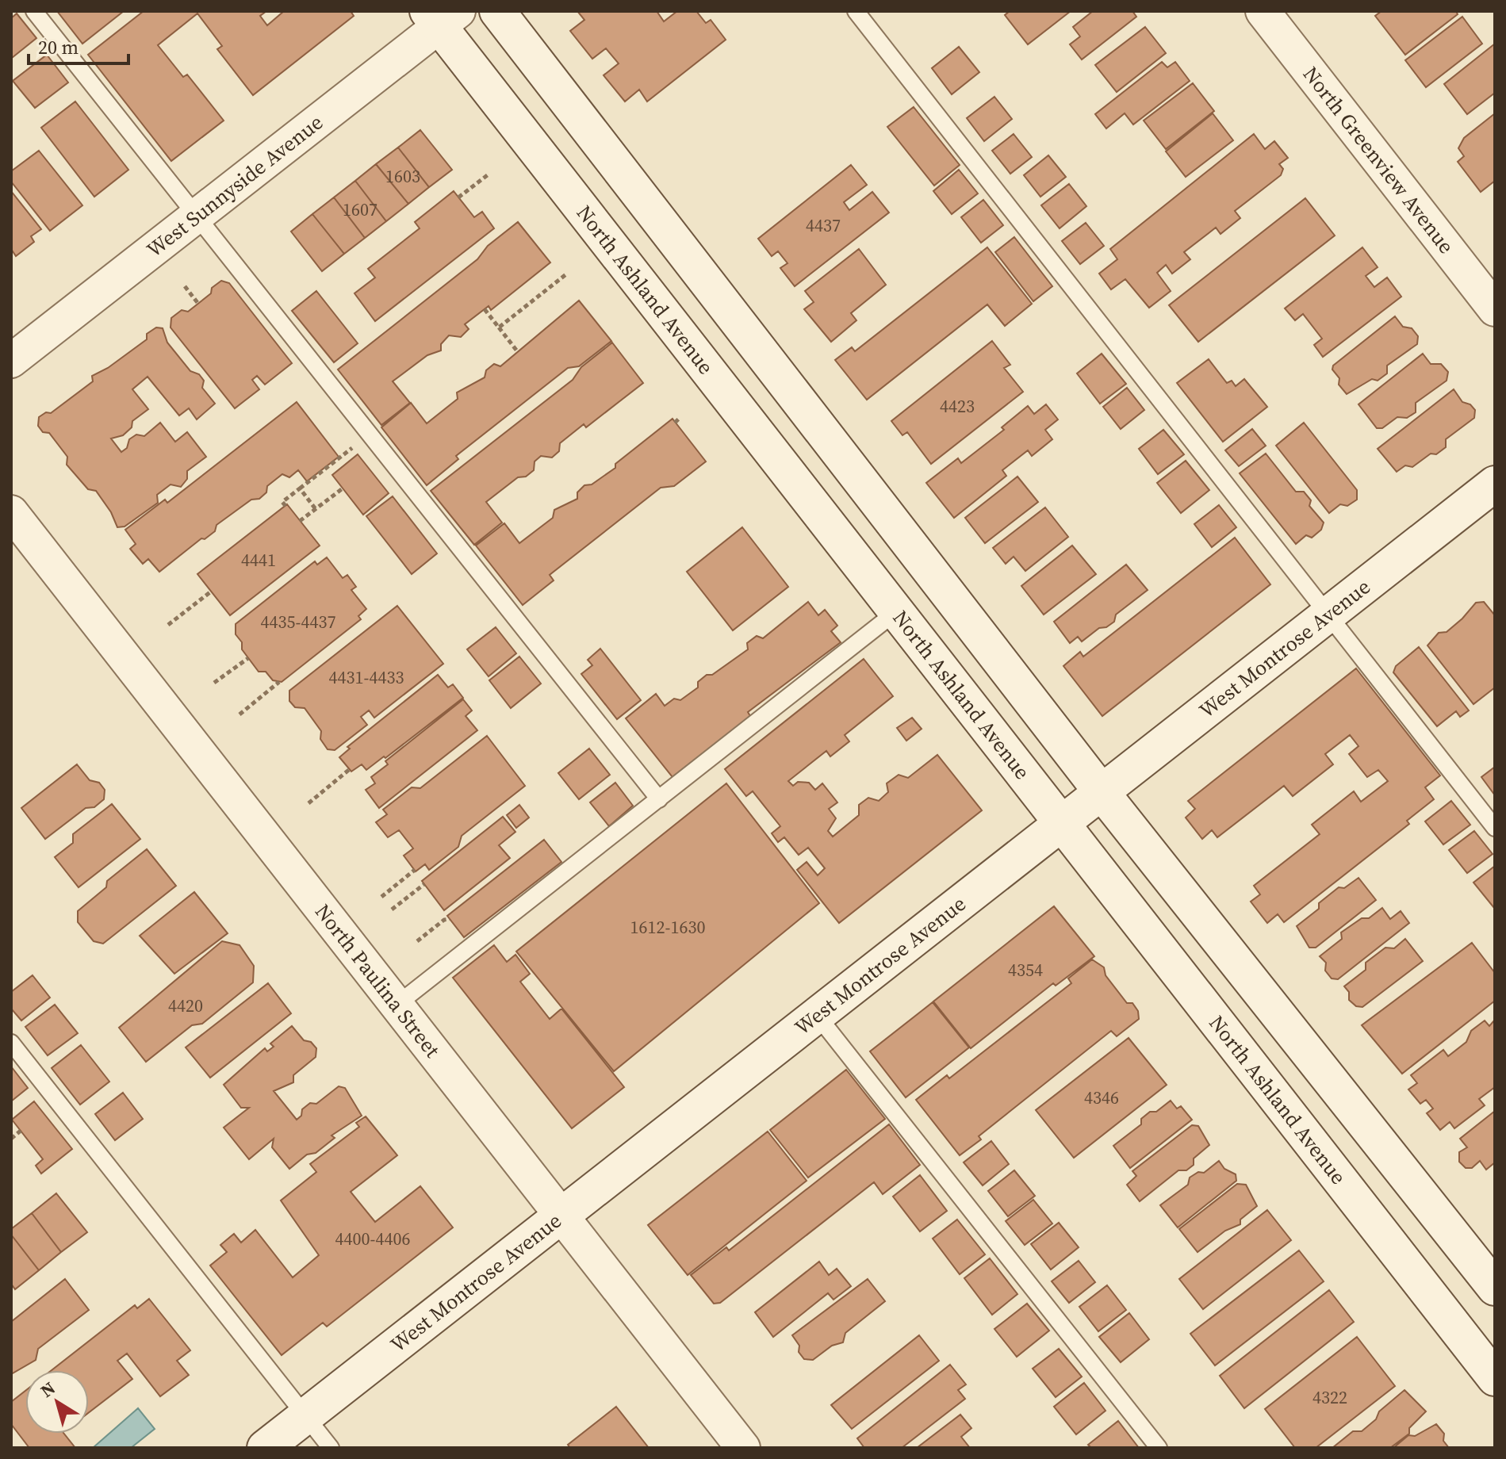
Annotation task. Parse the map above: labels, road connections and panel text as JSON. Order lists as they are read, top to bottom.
{
  "streets": {
    "main road": ["North Ashland Avenue", "West Montrose Avenue"],
    "street": ["North Greenview Avenue", "West Sunnyside Avenue", "North Paulina Street"]
  },
  "crossings": [
    ["West Sunnyside Avenue", "North Ashland Avenue"],
    ["North Ashland Avenue", "West Montrose Avenue"],
    ["West Montrose Avenue", "North Paulina Street"]
  ],
  "house_numbers": [
    "1603",
    "1607",
    "4437",
    "4423",
    "4441",
    "4435-4437",
    "4431-4433",
    "1612-1630",
    "4354",
    "4420",
    "4346",
    "4400-4406",
    "4322"
  ],
  "scale_bar": "20 m",
  "north": "top left"
}
